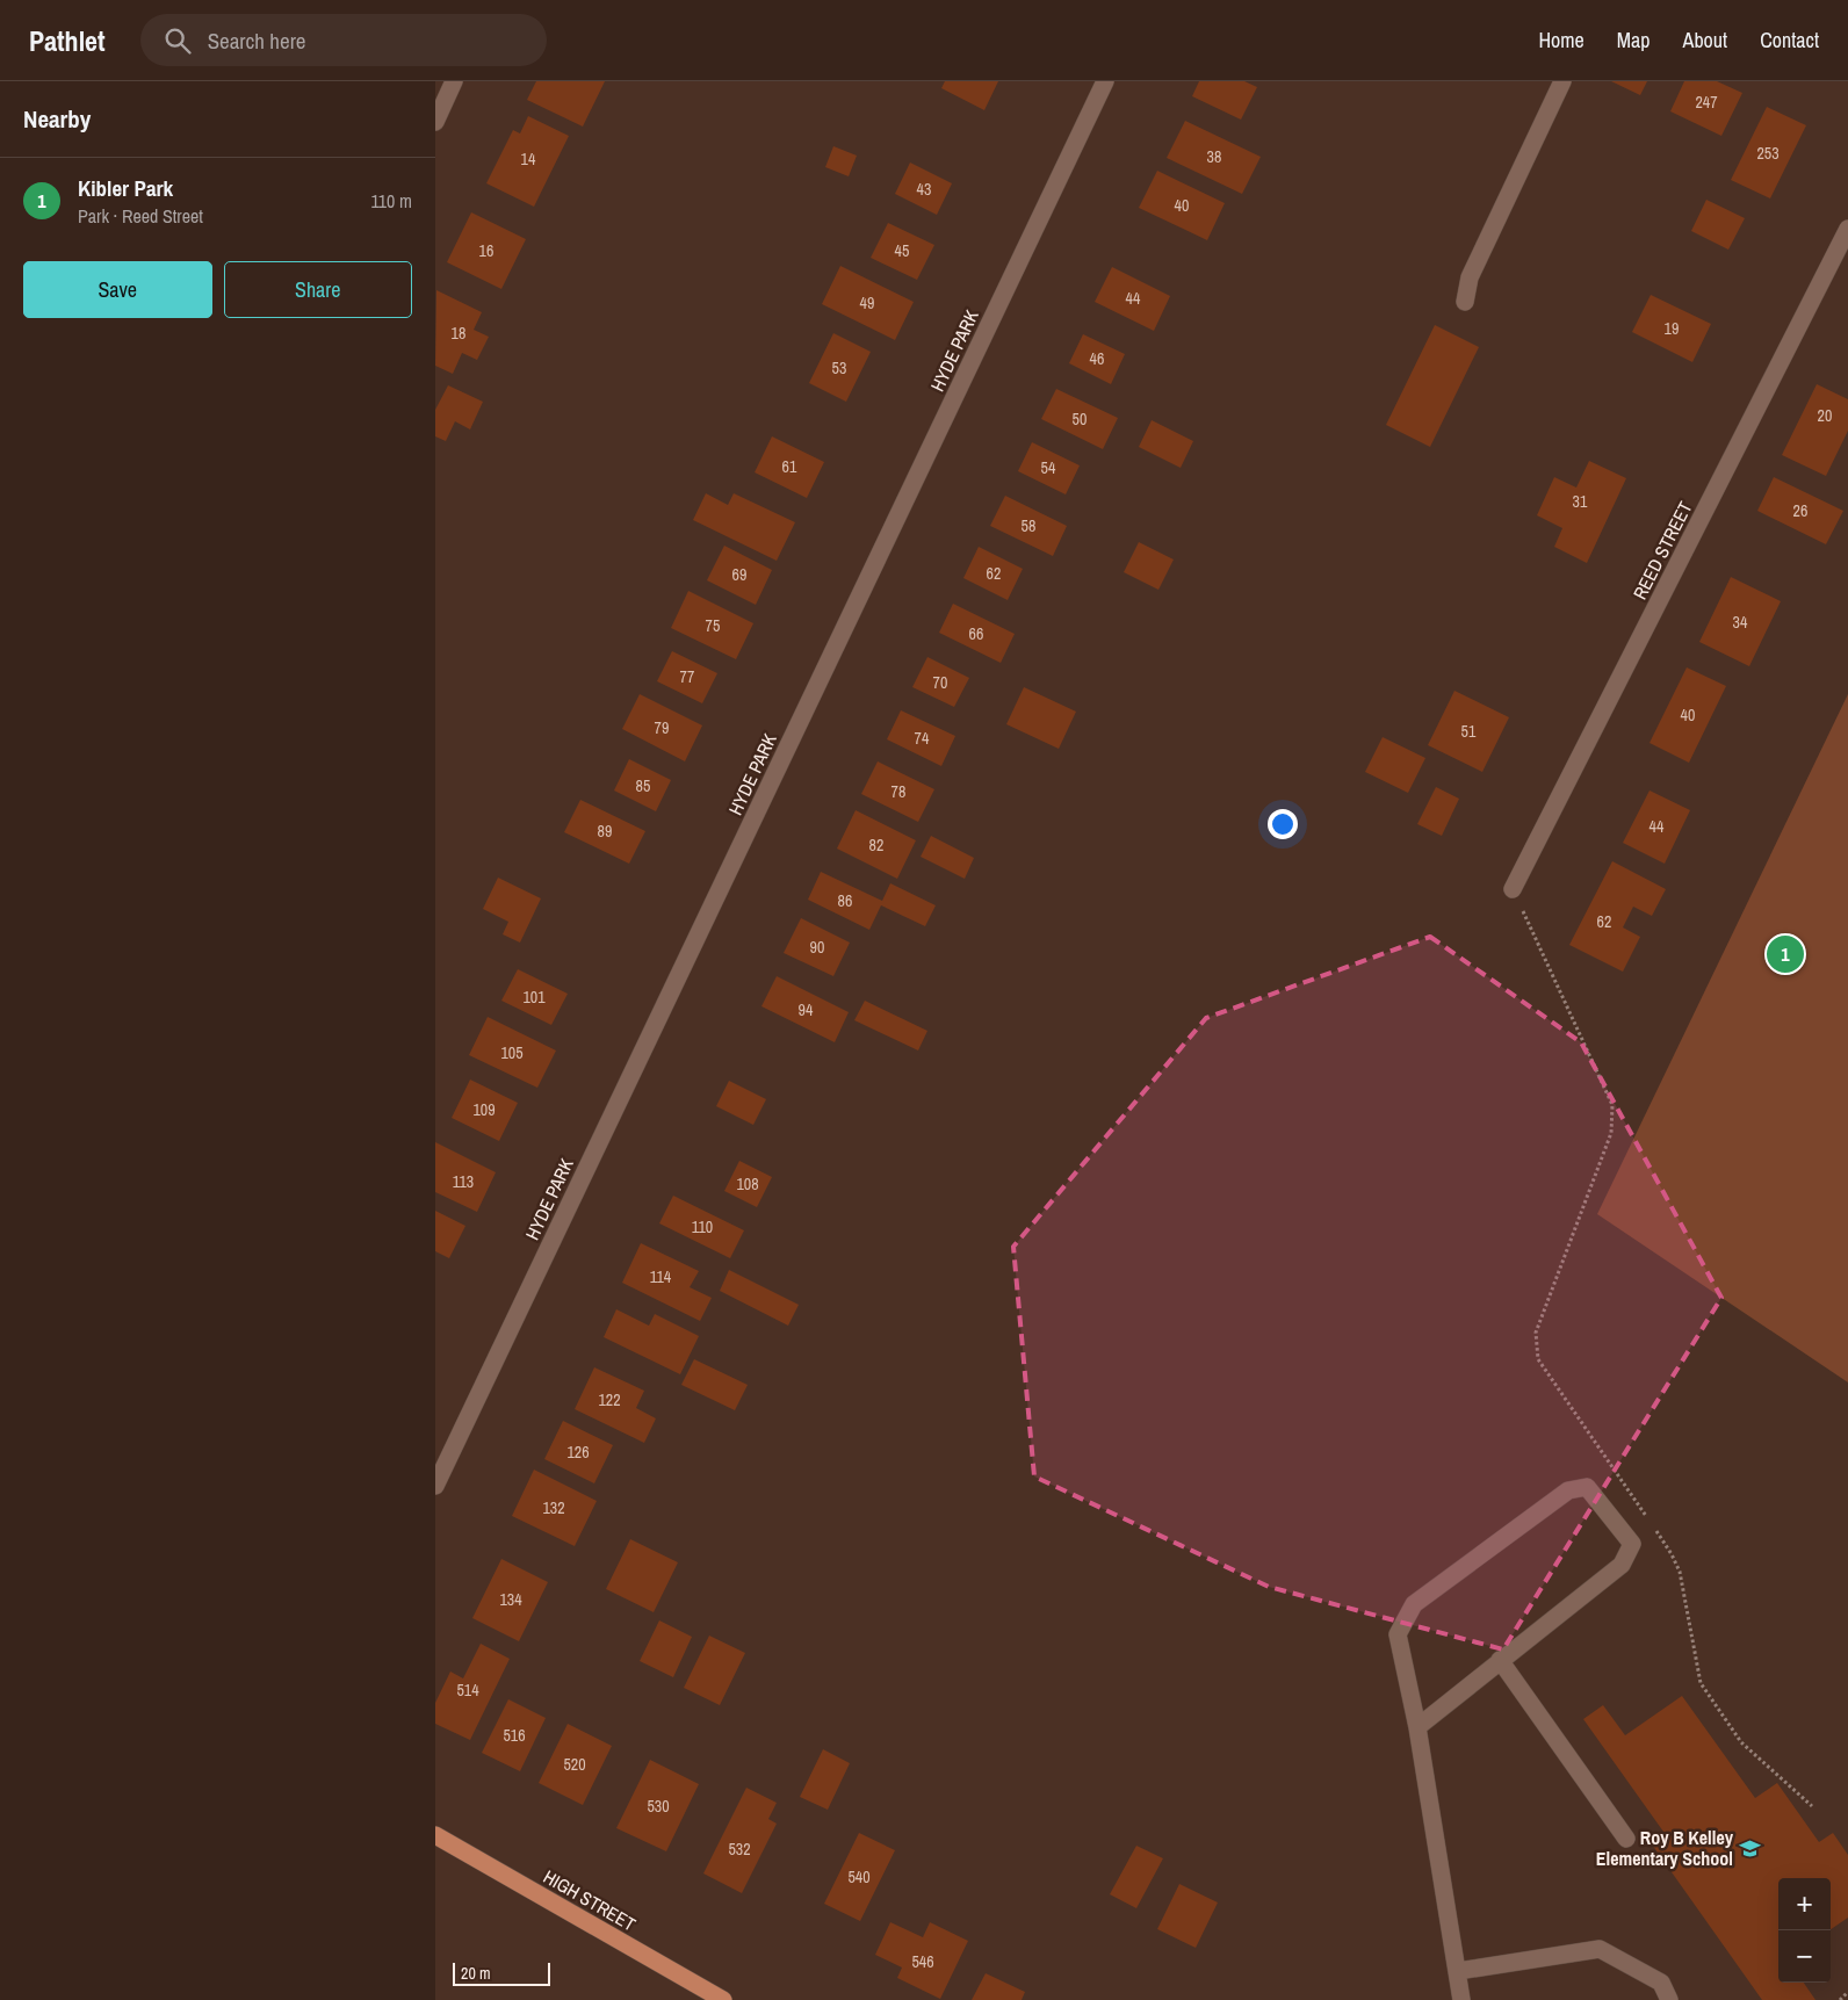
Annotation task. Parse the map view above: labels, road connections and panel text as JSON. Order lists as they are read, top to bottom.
{
  "streets": {
    "main road": ["HIGH STREET"],
    "street": ["HYDE PARK", "REED STREET"]
  },
  "places": {
    "school or university": ["Roy B Kelley Elementary School"]
  },
  "house_numbers": [
    "247",
    "253",
    "38",
    "14",
    "43",
    "40",
    "16",
    "45",
    "44",
    "49",
    "19",
    "18",
    "46",
    "53",
    "20",
    "50",
    "61",
    "54",
    "31",
    "26",
    "58",
    "62",
    "69",
    "34",
    "75",
    "66",
    "77",
    "70",
    "40",
    "79",
    "51",
    "74",
    "85",
    "78",
    "44",
    "89",
    "82",
    "86",
    "62",
    "90",
    "101",
    "94",
    "105",
    "109",
    "113",
    "108",
    "110",
    "114",
    "122",
    "126",
    "132",
    "134",
    "514",
    "516",
    "520",
    "530",
    "532",
    "540",
    "546"
  ],
  "scale_bar": "20 m",
  "page": {
    "header": "Pathlet",
    "search": "Search here",
    "nav": [
      "Home",
      "Map",
      "About",
      "Contact"
    ],
    "heading": "Nearby",
    "list": [
      {
        "mark": "1",
        "name": "Kibler Park",
        "note": "Park · Reed Street",
        "value": "110 m"
      }
    ],
    "buttons": ["Save", "Share"],
    "pins": "1",
    "map_buttons": ["+", "−"],
    "scale": "20 m"
  }
}
